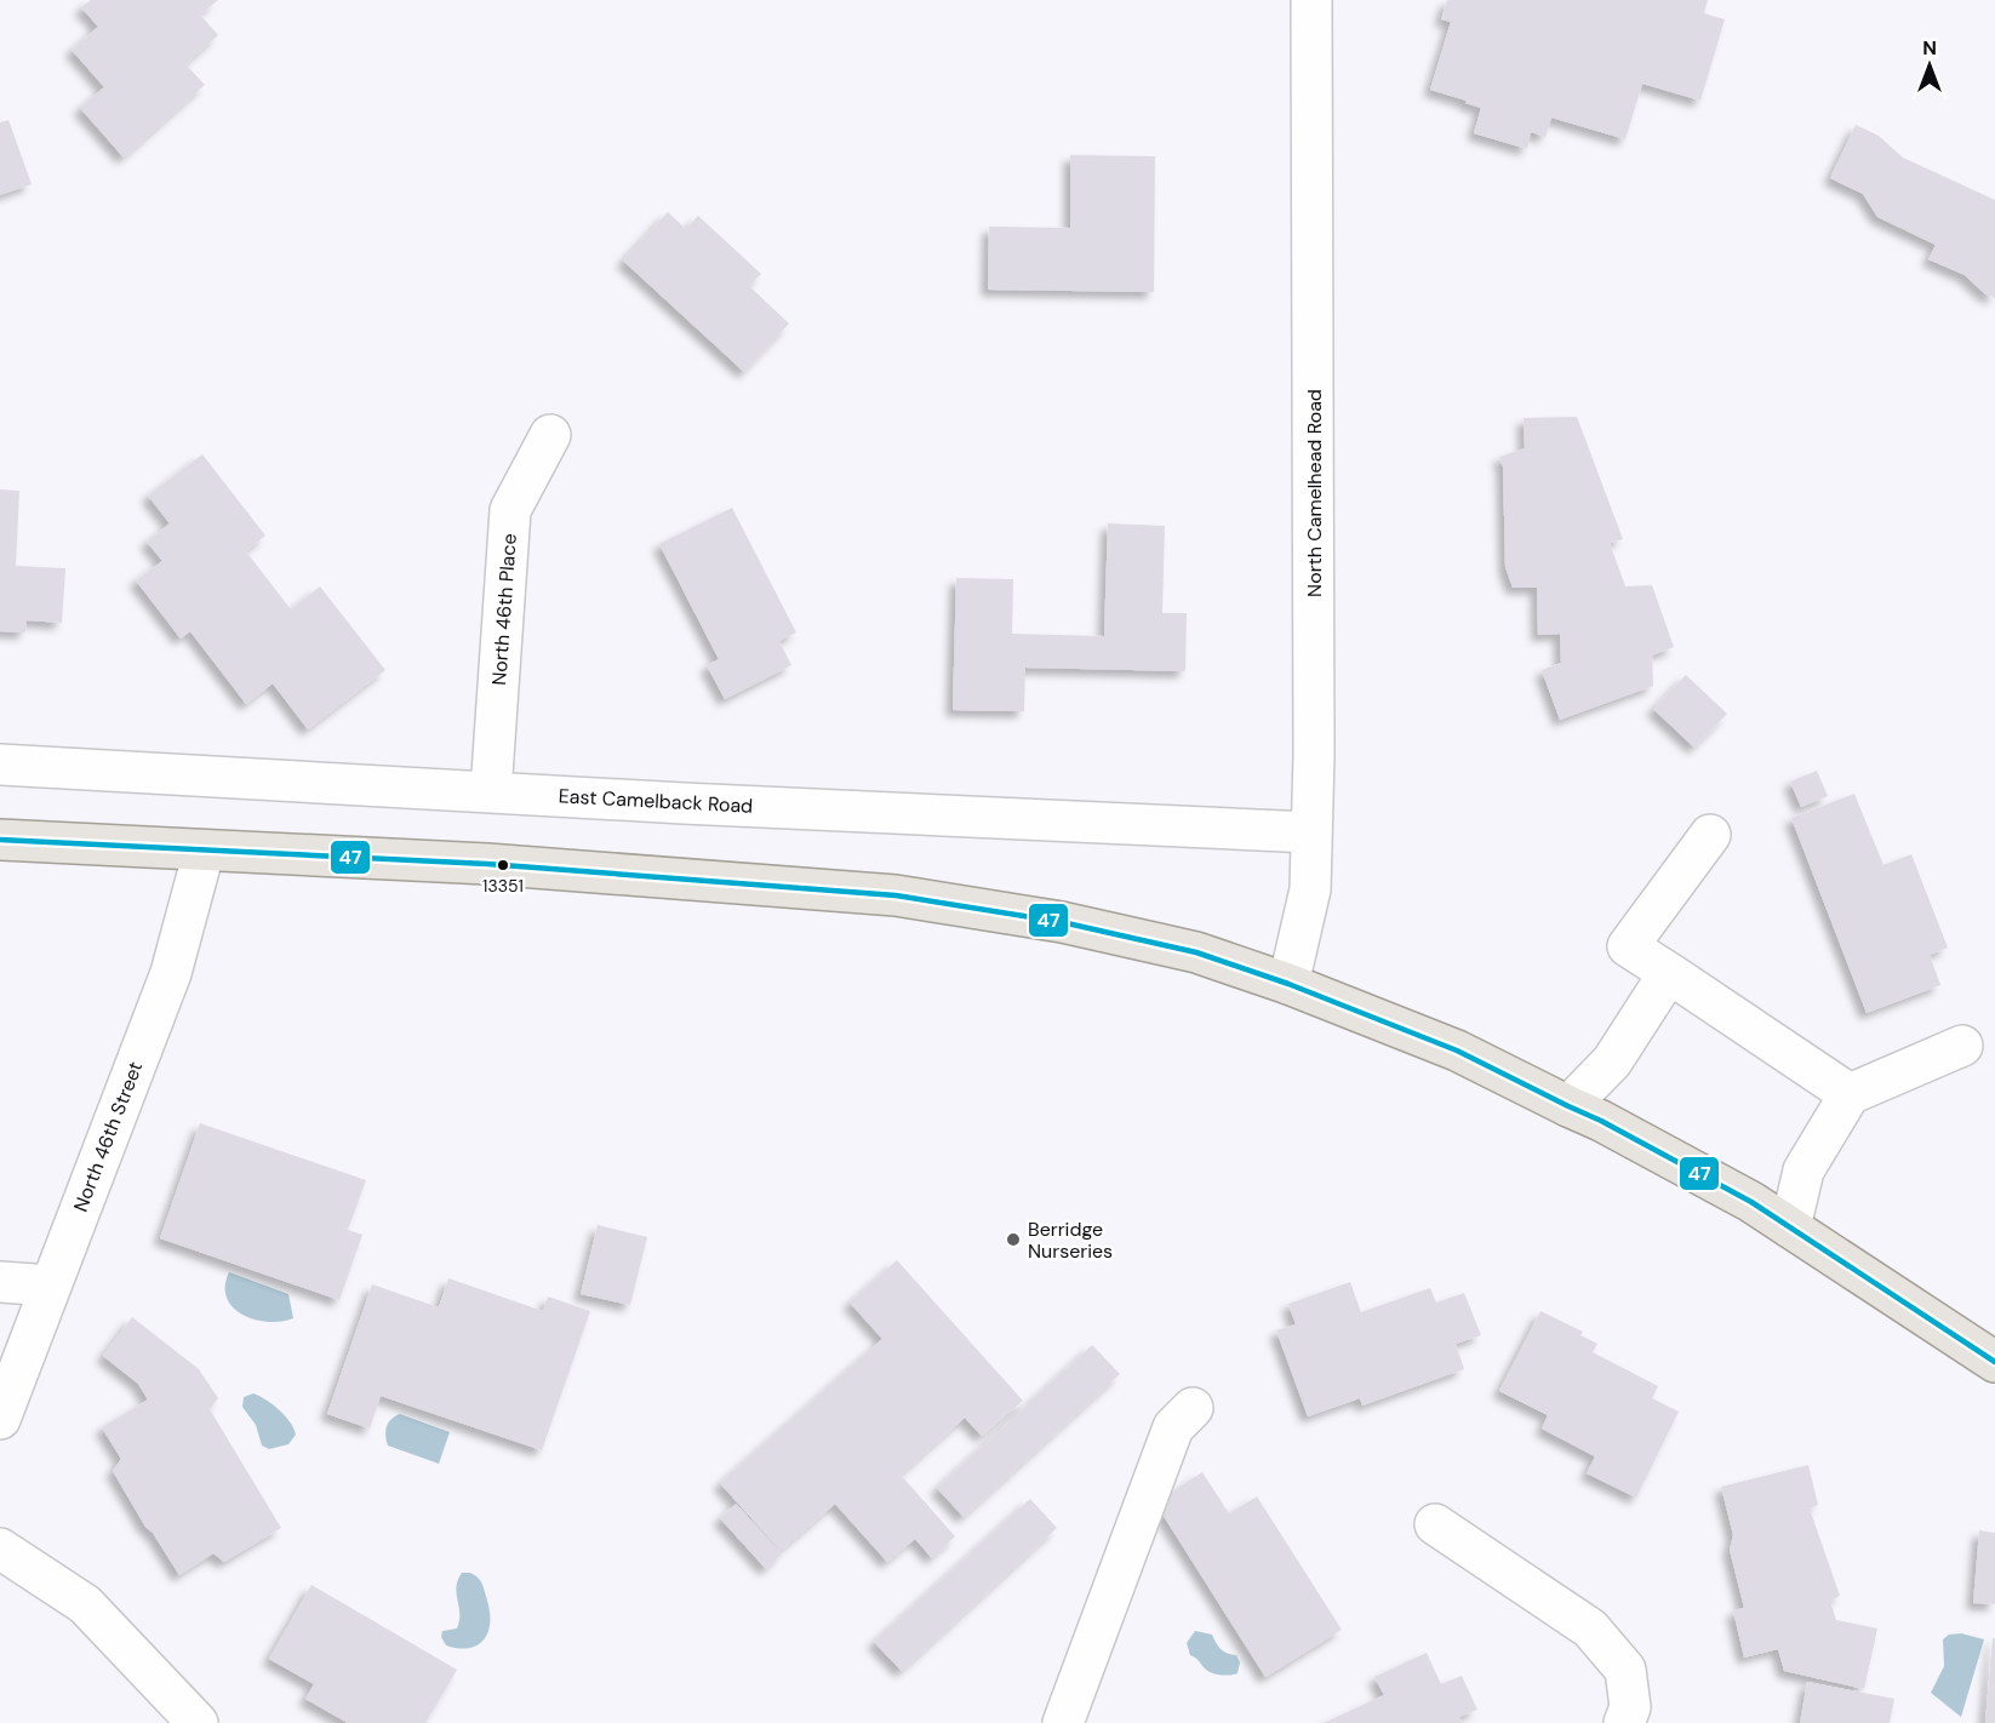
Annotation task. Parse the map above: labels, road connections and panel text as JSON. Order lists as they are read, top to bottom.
{
  "streets": {
    "street": [
      "North Camelhead Road",
      "North 46th Place",
      "East Camelback Road",
      "North 46th Street"
    ]
  },
  "crossings": [
    ["North Camelhead Road", "East Camelback Road"],
    ["North 46th Place", "East Camelback Road"]
  ],
  "places": ["13351", "Berridge Nurseries"],
  "lines": ["transit line 47"],
  "north": "top"
}
